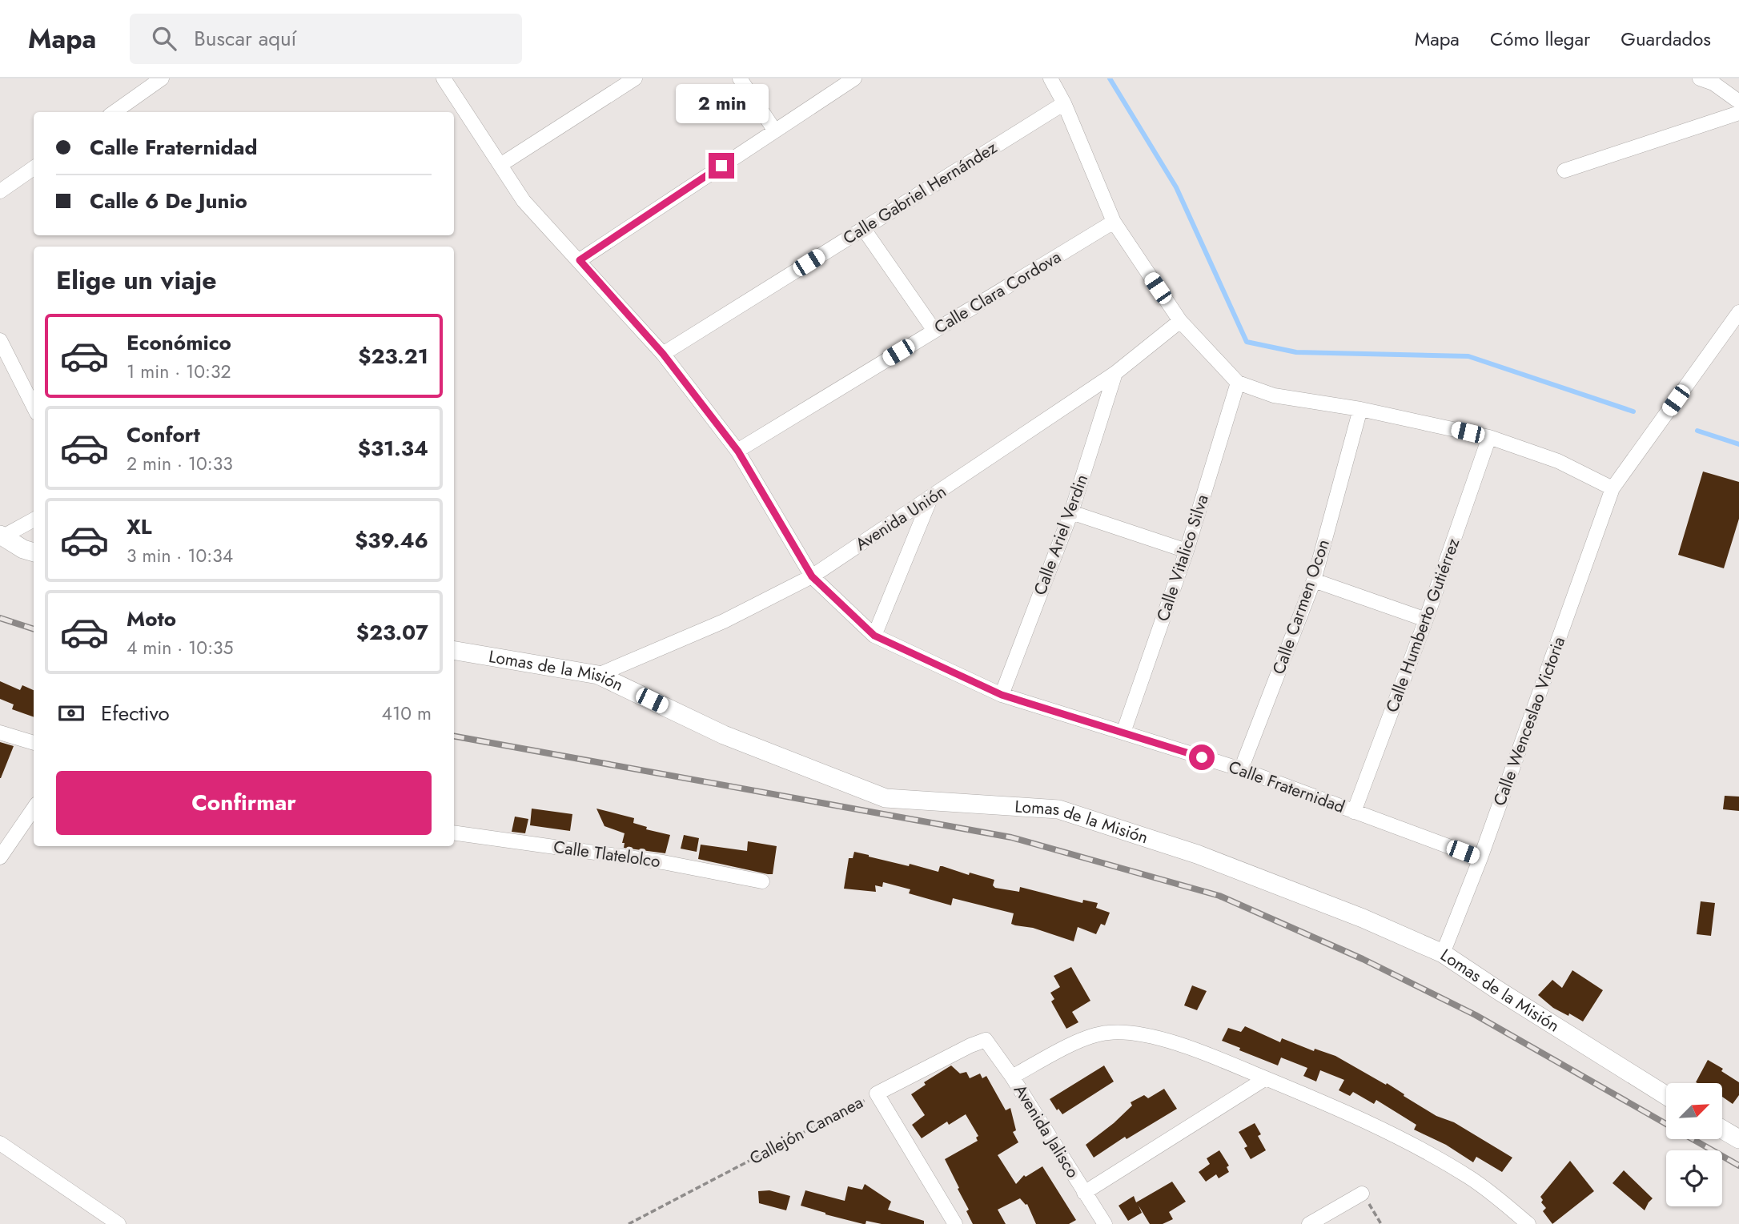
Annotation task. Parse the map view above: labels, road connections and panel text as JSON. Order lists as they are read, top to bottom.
{
  "streets": {
    "street": [
      "Calle Gabriel Hernández",
      "Calle Clara Cordova",
      "Avenida Unión",
      "Calle Ariel Verdin",
      "Calle Vitalico Silva",
      "Calle Carmen Ocon",
      "Calle Humberto Gutiérrez",
      "Lomas de la Misión",
      "Calle Wenceslao Victoria",
      "Calle Fraternidad",
      "Calle Tlatelolco",
      "Callejón Cananea",
      "Avenida Jalisco"
    ]
  },
  "crossings": [
    ["Calle Gabriel Hernández", "Calle Fraternidad"],
    ["Calle Clara Cordova", "Calle Fraternidad"],
    ["Avenida Unión", "Calle Ariel Verdin"],
    ["Avenida Unión", "Lomas de la Misión"],
    ["Avenida Unión", "Calle Fraternidad"],
    ["Calle Ariel Verdin", "Calle Fraternidad"],
    ["Calle Vitalico Silva", "Calle Fraternidad"],
    ["Calle Carmen Ocon", "Calle Fraternidad"],
    ["Calle Humberto Gutiérrez", "Calle Fraternidad"],
    ["Lomas de la Misión", "Calle Wenceslao Victoria"],
    ["Calle Wenceslao Victoria", "Calle Fraternidad"],
    ["Callejón Cananea", "Avenida Jalisco"]
  ],
  "north": "top right",
  "page": {
    "header": "Mapa",
    "search": "Buscar aquí",
    "nav": ["Mapa", "Cómo llegar", "Guardados"],
    "bubble": "2 min",
    "banner": ["Calle Fraternidad", "Calle 6 De Junio"],
    "heading": "Elige un viaje",
    "list": [
      {
        "name": "Económico",
        "note": "1 min · 10:32",
        "value": "$23.21"
      },
      {
        "name": "Confort",
        "note": "2 min · 10:33",
        "value": "$31.34"
      },
      {
        "name": "XL",
        "note": "3 min · 10:34",
        "value": "$39.46"
      },
      {
        "name": "Moto",
        "note": "4 min · 10:35",
        "value": "$23.07"
      }
    ],
    "pay": ["Efectivo", "410 m"],
    "buttons": "Confirmar"
  }
}
